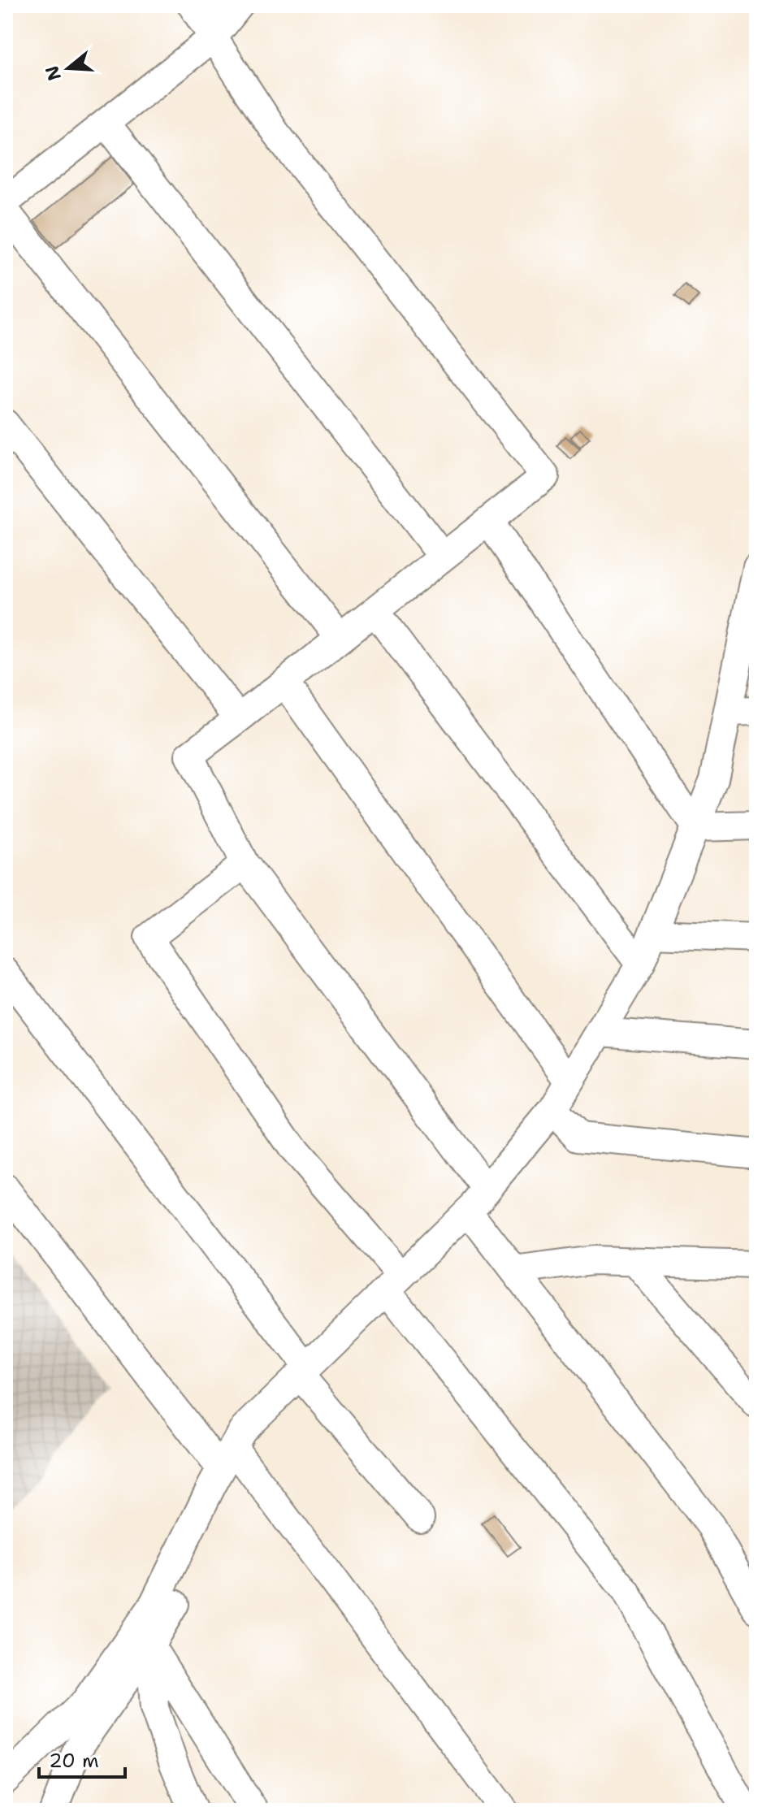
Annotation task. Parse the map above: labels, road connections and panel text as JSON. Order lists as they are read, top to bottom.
{
  "scale_bar": "20 m",
  "north": "left"
}
